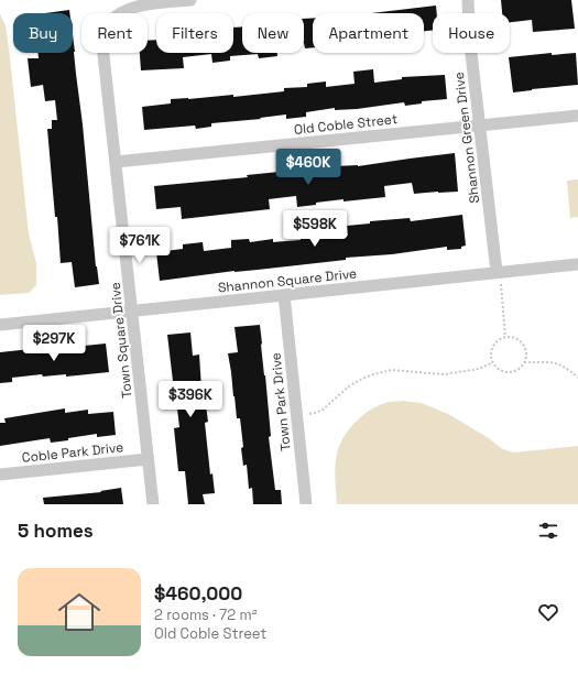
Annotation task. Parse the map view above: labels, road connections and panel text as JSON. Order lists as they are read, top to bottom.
{
  "streets": {
    "street": [
      "Old Coble Street",
      "Shannon Green Drive",
      "Shannon Square Drive",
      "Town Square Drive",
      "Town Park Drive",
      "Coble Park Drive"
    ]
  },
  "crossings": [
    ["Old Coble Street", "Shannon Green Drive"],
    ["Old Coble Street", "Town Square Drive"],
    ["Shannon Green Drive", "Shannon Square Drive"],
    ["Shannon Square Drive", "Town Square Drive"],
    ["Shannon Square Drive", "Town Park Drive"],
    ["Town Square Drive", "Coble Park Drive"]
  ],
  "page": {
    "chip": [
      "Buy",
      "Rent",
      "Filters",
      "New",
      "Apartment",
      "House"
    ],
    "price": [
      "$460K",
      "$598K",
      "$761K",
      "$297K",
      "$396K"
    ],
    "heading": "5 homes",
    "list": [
      {
        "name": "$460,000",
        "note": "2 rooms · 72 m² · Old Coble Street"
      }
    ]
  }
}
